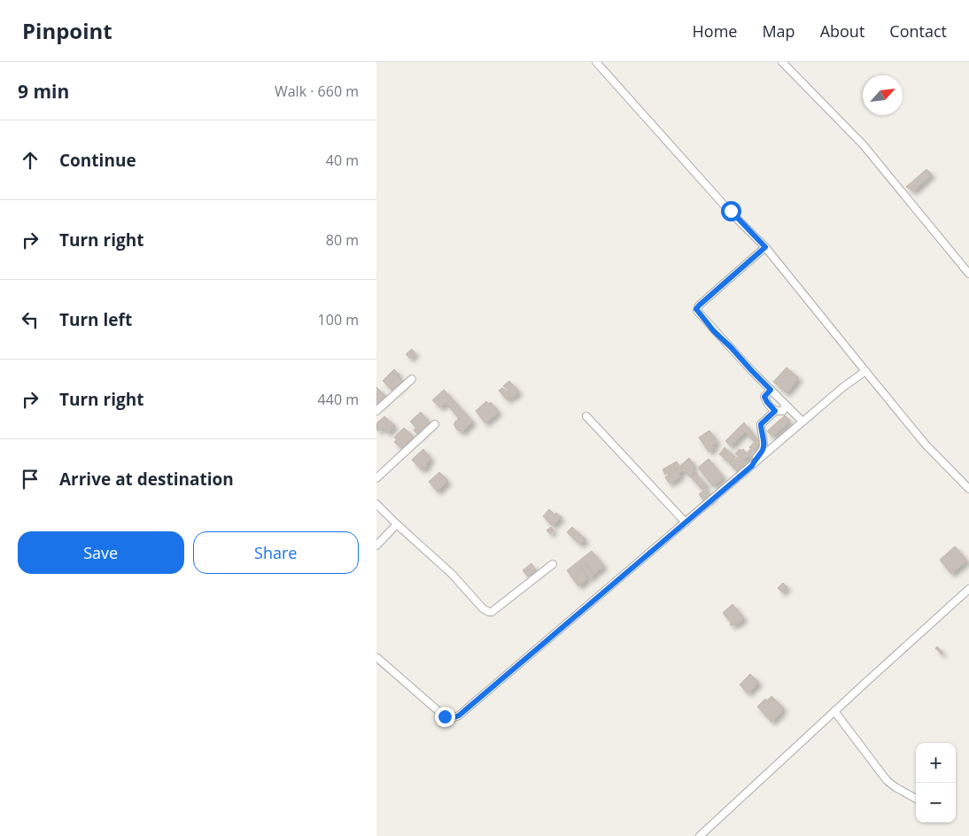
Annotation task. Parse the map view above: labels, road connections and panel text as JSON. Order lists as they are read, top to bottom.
{
  "north": "top right",
  "page": {
    "header": "Pinpoint",
    "nav": [
      "Home",
      "Map",
      "About",
      "Contact"
    ],
    "heading": ["9 min", "Walk · 660 m"],
    "list": [
      ["Continue", "40 m"],
      ["Turn right", "80 m"],
      ["Turn left", "100 m"],
      ["Turn right", "440 m"],
      "Arrive at destination"
    ],
    "buttons": ["Save", "Share"],
    "map_buttons": ["+", "−"]
  }
}
